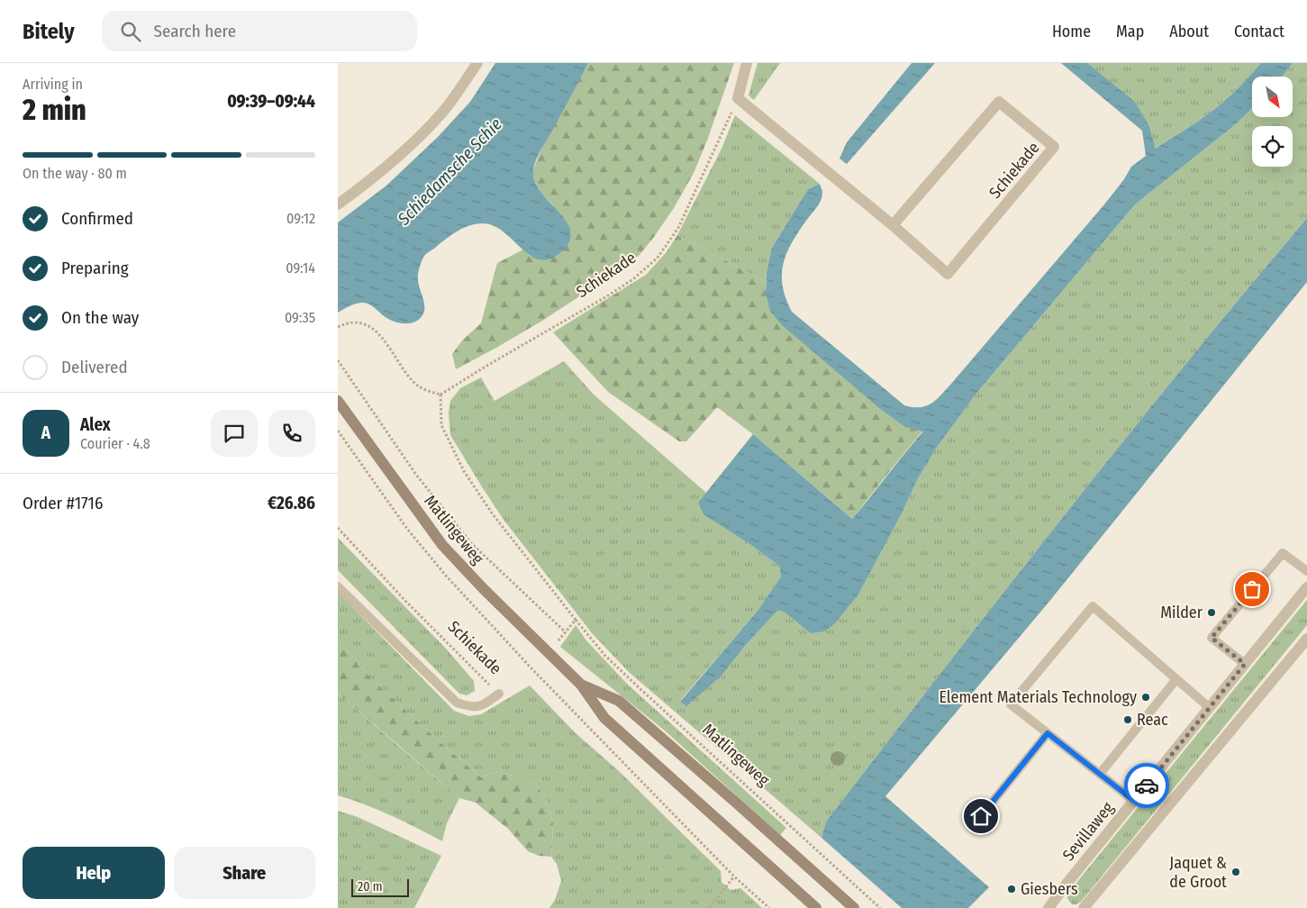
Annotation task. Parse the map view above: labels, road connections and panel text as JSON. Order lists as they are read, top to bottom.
{
  "streets": {
    "main road": ["Matlingeweg"],
    "street": ["Schiekade", "Sevillaweg"]
  },
  "water": ["Schiedamsche Schie"],
  "places": [
    "Milder",
    "Element Materials Technology",
    "Reac",
    "Jaquet & de Groot",
    "Giesbers"
  ],
  "scale_bar": "20 m",
  "north": "bottom right",
  "page": {
    "header": "Bitely",
    "search": "Search here",
    "nav": [
      "Home",
      "Map",
      "About",
      "Contact"
    ],
    "heading": ["2 min", "Arriving in", "09:39–09:44"],
    "panel": [
      "Alex",
      "Courier · 4.8",
      "Order #1716",
      "€26.86"
    ],
    "bar": "On the way · 80 m",
    "list": [
      ["Confirmed", "09:12"],
      ["Preparing", "09:14"],
      ["On the way", "09:35"],
      "Delivered"
    ],
    "round": "A",
    "buttons": ["Help", "Share"],
    "scale": "20 m"
  }
}
